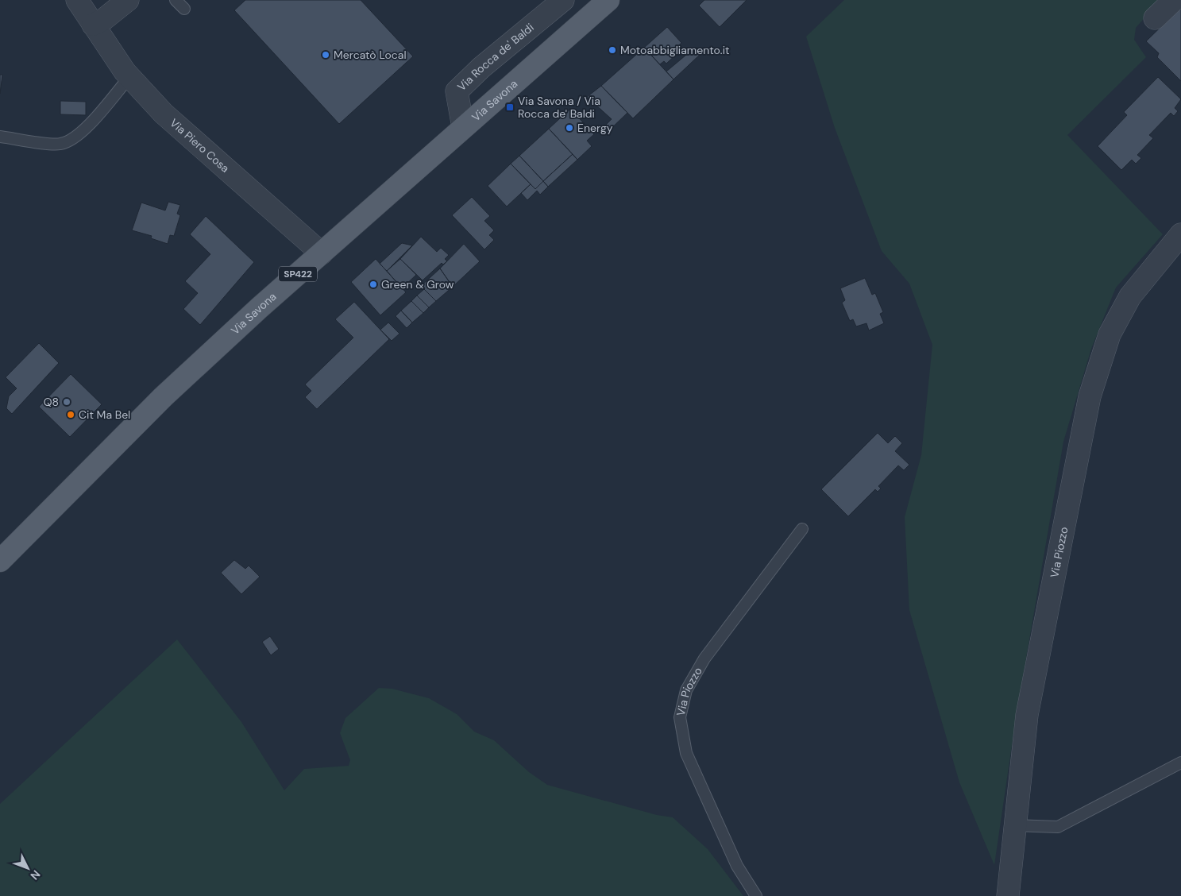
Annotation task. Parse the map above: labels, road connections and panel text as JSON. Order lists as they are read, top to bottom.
{
  "streets": {
    "main road": ["Via Savona", "SP422"],
    "street": ["Via Rocca de' Baldi", "Via Piero Cosa", "Via Piozzo"]
  },
  "crossings": [
    ["Via Rocca de' Baldi", "Via Savona"],
    ["Via Savona", "Via Piero Cosa"]
  ],
  "places": {
    "other": [
      "Motoabbigliamento.it",
      "Mercatò Local",
      "Energy",
      "Green & Grow",
      "Q8",
      "Cit Ma Bel"
    ],
    "transit": ["Via Savona / Via Rocca de' Baldi"]
  },
  "north": "bottom right"
}
